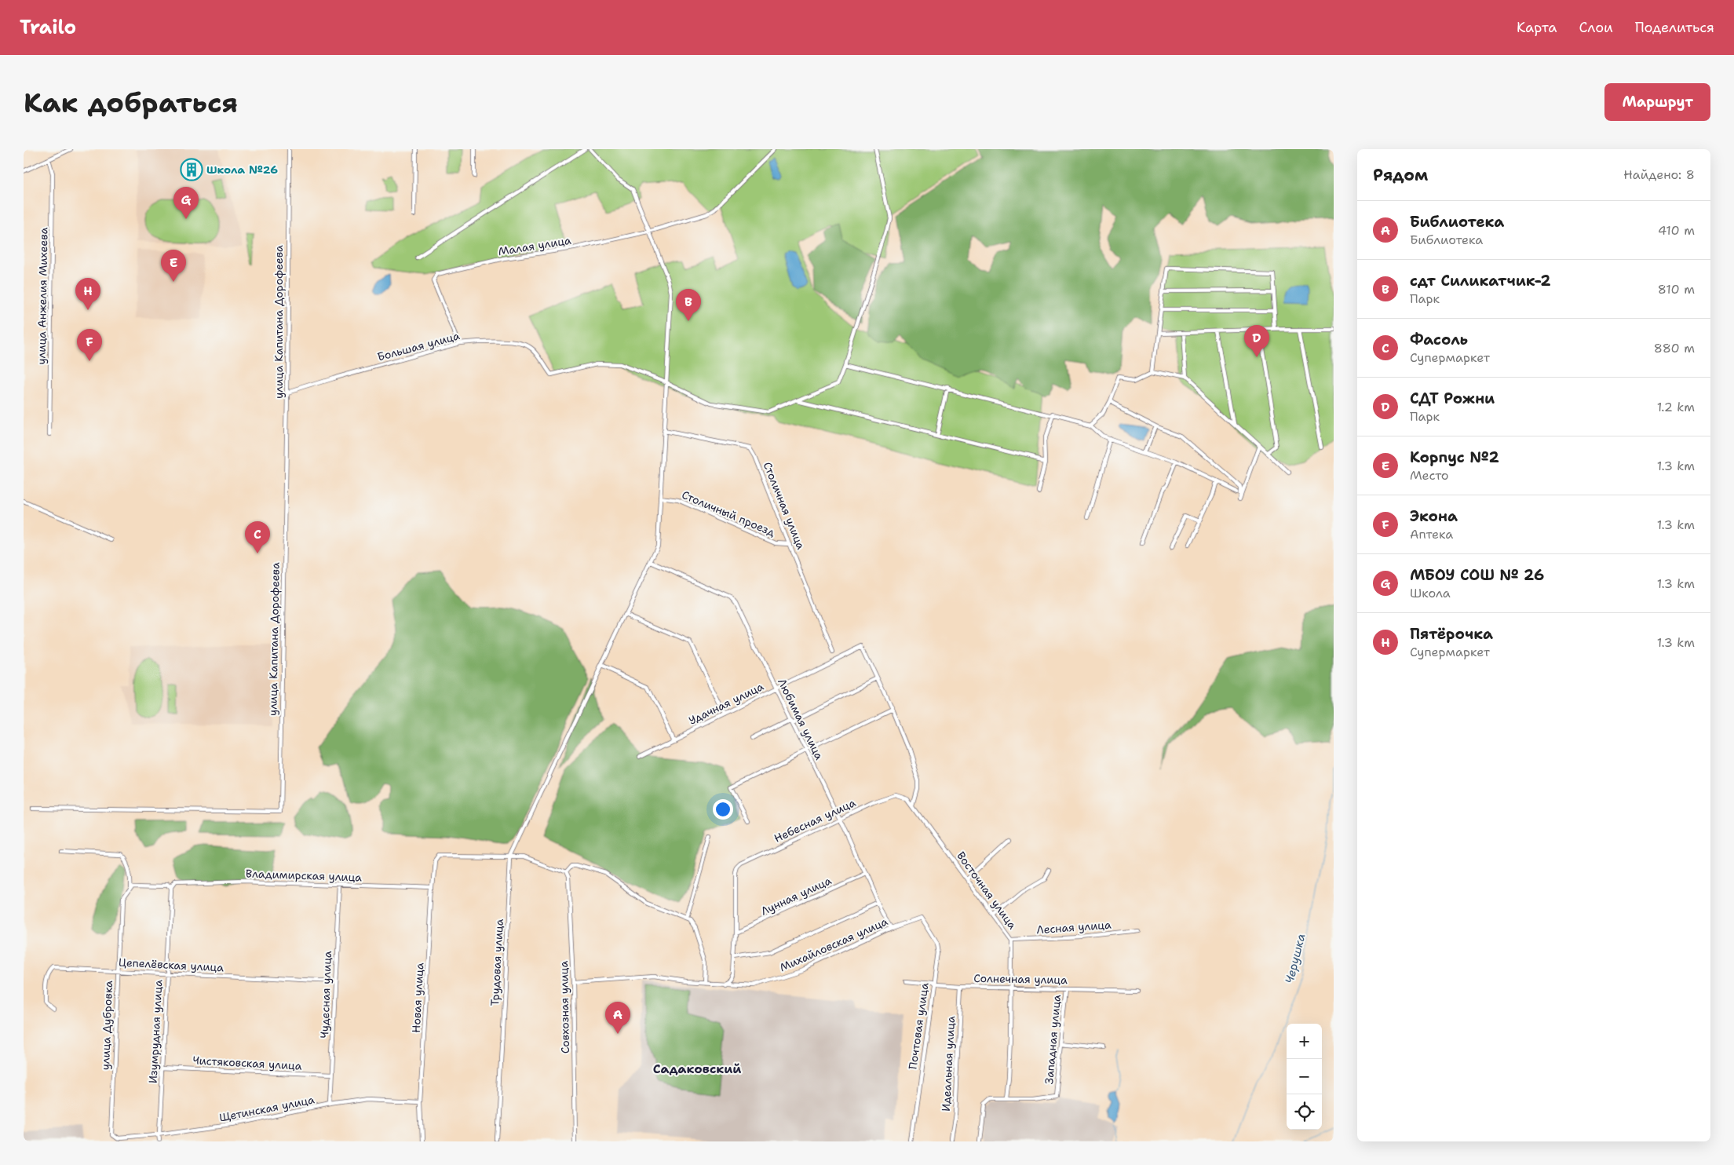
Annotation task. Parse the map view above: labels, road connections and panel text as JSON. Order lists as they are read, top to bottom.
{
  "streets": {
    "street": [
      "Малая улица",
      "улица Анжелия Михеева",
      "улица Капитана Дорофеева",
      "Большая улица",
      "Столичная улица",
      "Столичный проезд",
      "Удачная улица",
      "Любимая улица",
      "Небесная улица",
      "Владимирская улица",
      "Восточная улица",
      "Лунная улица",
      "Лесная улица",
      "Михайловская улица",
      "Трудовая улица",
      "Цепелёвская улица",
      "Солнечная улица",
      "Чудесная улица",
      "Новая улица",
      "Совхозная улица",
      "улица Дубровка",
      "Почтовая улица",
      "Изумрудная улица",
      "Западная улица",
      "Чистяковская улица",
      "Идеальная улица",
      "Щетинская улица"
    ]
  },
  "crossings": [
    ["Малая улица", "Большая улица"],
    ["улица Капитана Дорофеева", "Большая улица"],
    ["Столичная улица", "Столичный проезд"],
    ["Удачная улица", "Любимая улица"],
    ["Любимая улица", "Небесная улица"],
    ["Любимая улица", "Лунная улица"],
    ["Любимая улица", "Михайловская улица"],
    ["Небесная улица", "Восточная улица"],
    ["Небесная улица", "Лунная улица"],
    ["Владимирская улица", "Чудесная улица"],
    ["Владимирская улица", "Новая улица"],
    ["Владимирская улица", "Изумрудная улица"],
    ["Восточная улица", "Лесная улица"],
    ["Восточная улица", "Солнечная улица"],
    ["Восточная улица", "Западная улица"],
    ["Михайловская улица", "Совхозная улица"],
    ["Михайловская улица", "Почтовая улица"],
    ["Трудовая улица", "Новая улица"],
    ["Цепелёвская улица", "Чудесная улица"],
    ["Цепелёвская улица", "улица Дубровка"],
    ["Цепелёвская улица", "Изумрудная улица"],
    ["Солнечная улица", "Почтовая улица"],
    ["Солнечная улица", "Западная улица"],
    ["Солнечная улица", "Идеальная улица"],
    ["Чудесная улица", "Чистяковская улица"],
    ["Чудесная улица", "Щетинская улица"],
    ["Новая улица", "Щетинская улица"],
    ["улица Дубровка", "Щетинская улица"],
    ["Изумрудная улица", "Чистяковская улица"],
    ["Изумрудная улица", "Щетинская улица"]
  ],
  "districts": ["Садаковский"],
  "water": ["Черушка"],
  "places": {
    "building": ["Школа №26"]
  },
  "page": {
    "header": "Trailo",
    "nav": ["Карта", "Слои", "Поделиться"],
    "buttons": "Маршрут",
    "title": "Как добраться",
    "heading": ["Рядом", "Найдено: 8"],
    "pins": [
      "G",
      "E",
      "H",
      "B",
      "D",
      "F",
      "C",
      "A"
    ],
    "list": [
      {
        "mark": "A",
        "name": "Библиотека",
        "note": "Библиотека",
        "value": "410 m"
      },
      {
        "mark": "B",
        "name": "сдт Силикатчик-2",
        "note": "Парк",
        "value": "810 m"
      },
      {
        "mark": "C",
        "name": "Фасоль",
        "note": "Супермаркет",
        "value": "880 m"
      },
      {
        "mark": "D",
        "name": "СДТ Рожни",
        "note": "Парк",
        "value": "1.2 km"
      },
      {
        "mark": "E",
        "name": "Корпус №2",
        "note": "Место",
        "value": "1.3 km"
      },
      {
        "mark": "F",
        "name": "Экона",
        "note": "Аптека",
        "value": "1.3 km"
      },
      {
        "mark": "G",
        "name": "МБОУ СОШ № 26",
        "note": "Школа",
        "value": "1.3 km"
      },
      {
        "mark": "H",
        "name": "Пятёрочка",
        "note": "Супермаркет",
        "value": "1.3 km"
      }
    ],
    "map_buttons": ["+", "−"]
  }
}
